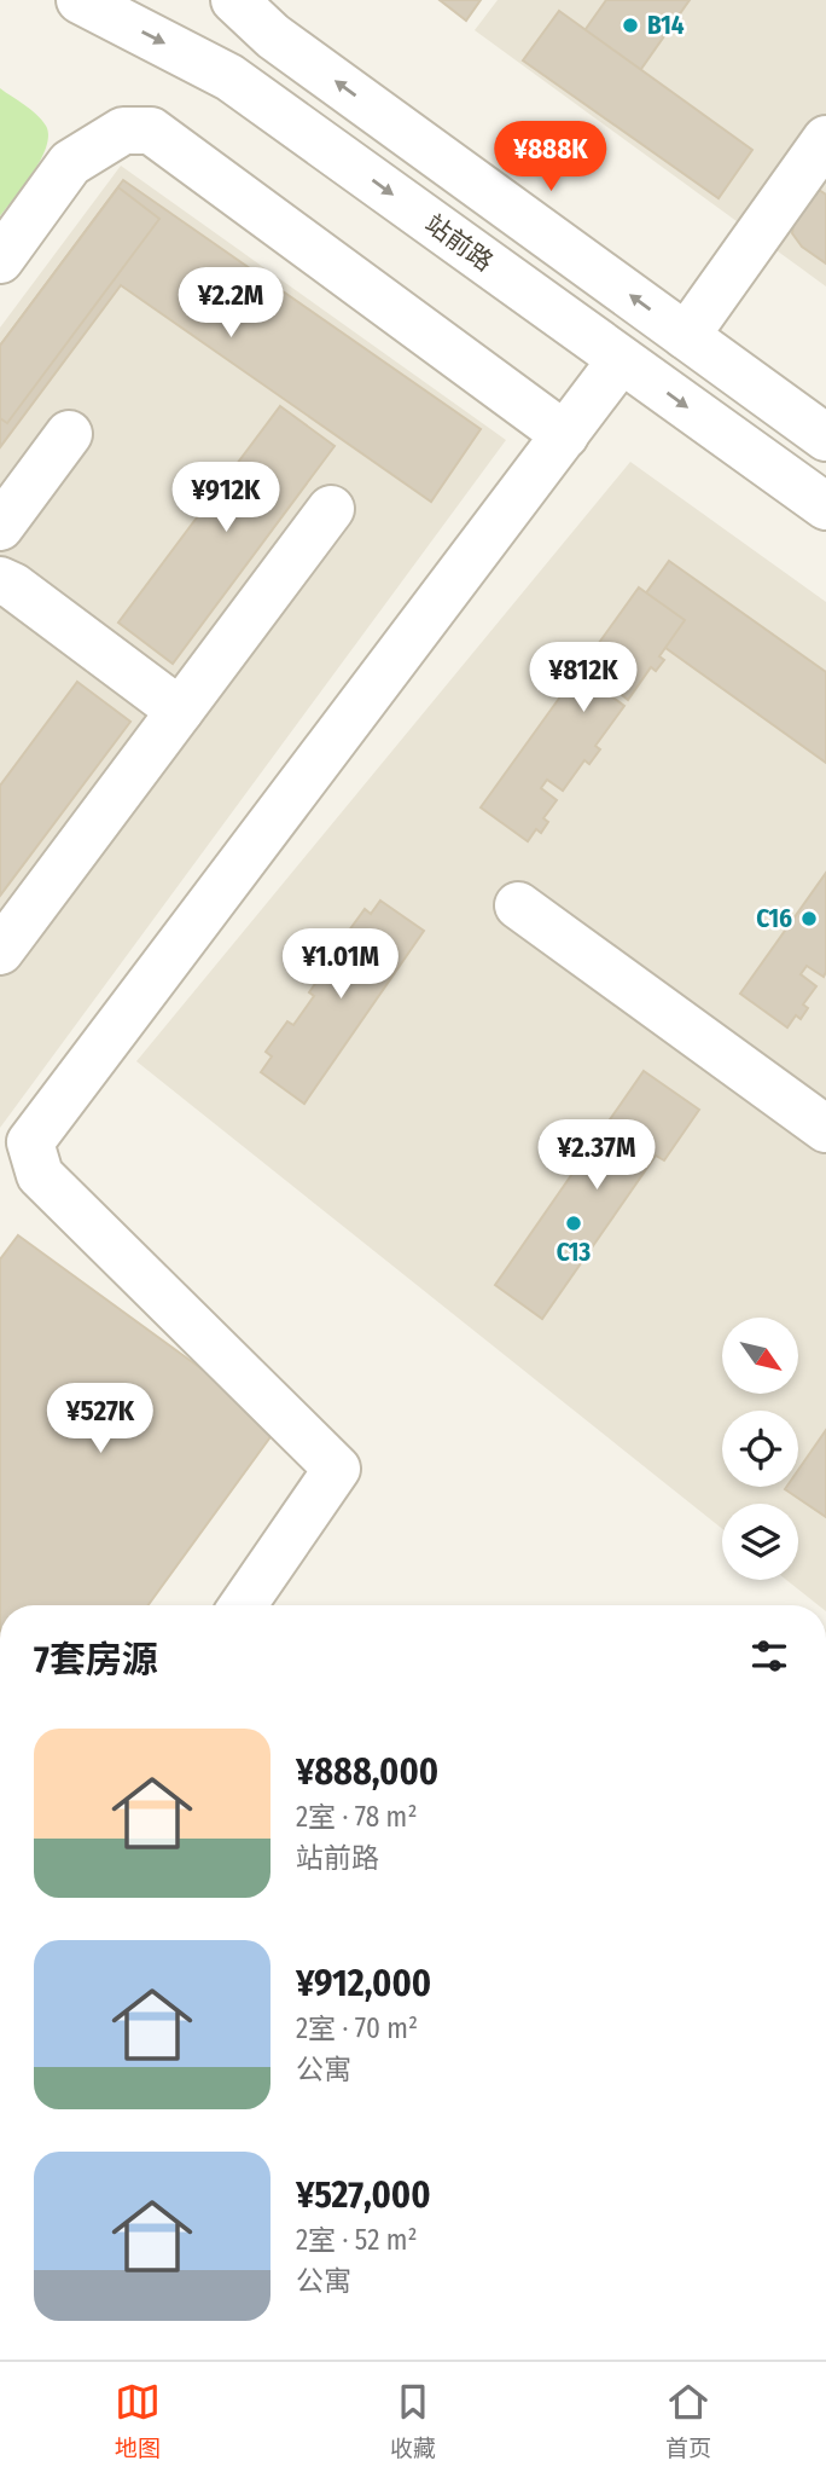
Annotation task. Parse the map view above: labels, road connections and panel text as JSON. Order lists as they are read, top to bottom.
{
  "streets": {
    "street": ["站前路"]
  },
  "places": ["B14", "C16", "C13"],
  "north": "bottom right",
  "page": {
    "price": [
      "¥888K",
      "¥2.2M",
      "¥912K",
      "¥812K",
      "¥1.01M",
      "¥2.37M",
      "¥527K"
    ],
    "heading": "7套房源",
    "list": [
      {
        "name": "¥888,000",
        "note": "2室 · 78 m² · 站前路"
      },
      {
        "name": "¥912,000",
        "note": "2室 · 70 m² · 公寓"
      },
      {
        "name": "¥527,000",
        "note": "2室 · 52 m² · 公寓"
      }
    ],
    "tabs": ["地图", "收藏", "首页"]
  }
}
